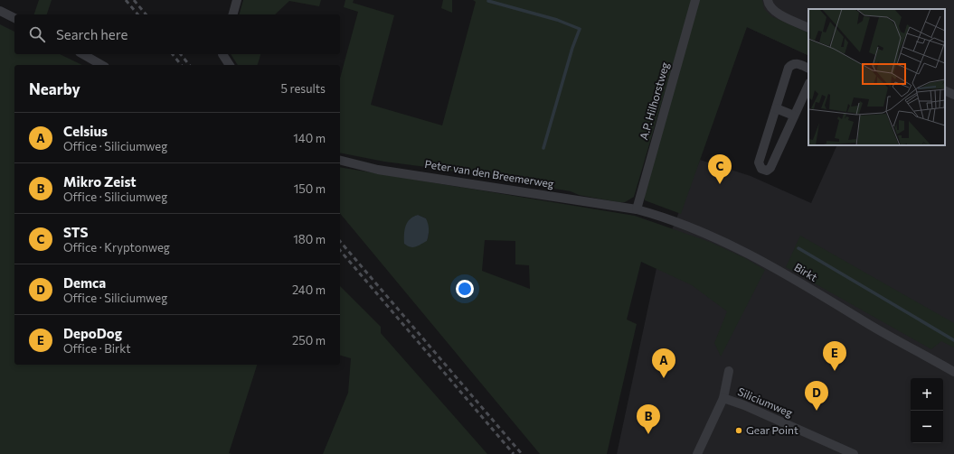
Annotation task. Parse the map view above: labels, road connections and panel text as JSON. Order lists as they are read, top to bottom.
{
  "streets": {
    "street": [
      "A.P. Hilhorstweg",
      "Peter van den Breemerweg",
      "Birkt",
      "Siliciumweg"
    ]
  },
  "crossings": [
    ["A.P. Hilhorstweg", "Peter van den Breemerweg"],
    ["A.P. Hilhorstweg", "Birkt"],
    ["Peter van den Breemerweg", "Birkt"]
  ],
  "places": ["Gear Point"],
  "page": {
    "search": "Search here",
    "heading": ["Nearby", "5 results"],
    "list": [
      {
        "mark": "A",
        "name": "Celsius",
        "note": "Office · Siliciumweg",
        "value": "140 m"
      },
      {
        "mark": "B",
        "name": "Mikro Zeist",
        "note": "Office · Siliciumweg",
        "value": "150 m"
      },
      {
        "mark": "C",
        "name": "STS",
        "note": "Office · Kryptonweg",
        "value": "180 m"
      },
      {
        "mark": "D",
        "name": "Demca",
        "note": "Office · Siliciumweg",
        "value": "240 m"
      },
      {
        "mark": "E",
        "name": "DepoDog",
        "note": "Office · Birkt",
        "value": "250 m"
      }
    ],
    "pins": [
      "C",
      "E",
      "A",
      "D",
      "B"
    ],
    "map_buttons": ["+", "−"]
  }
}
